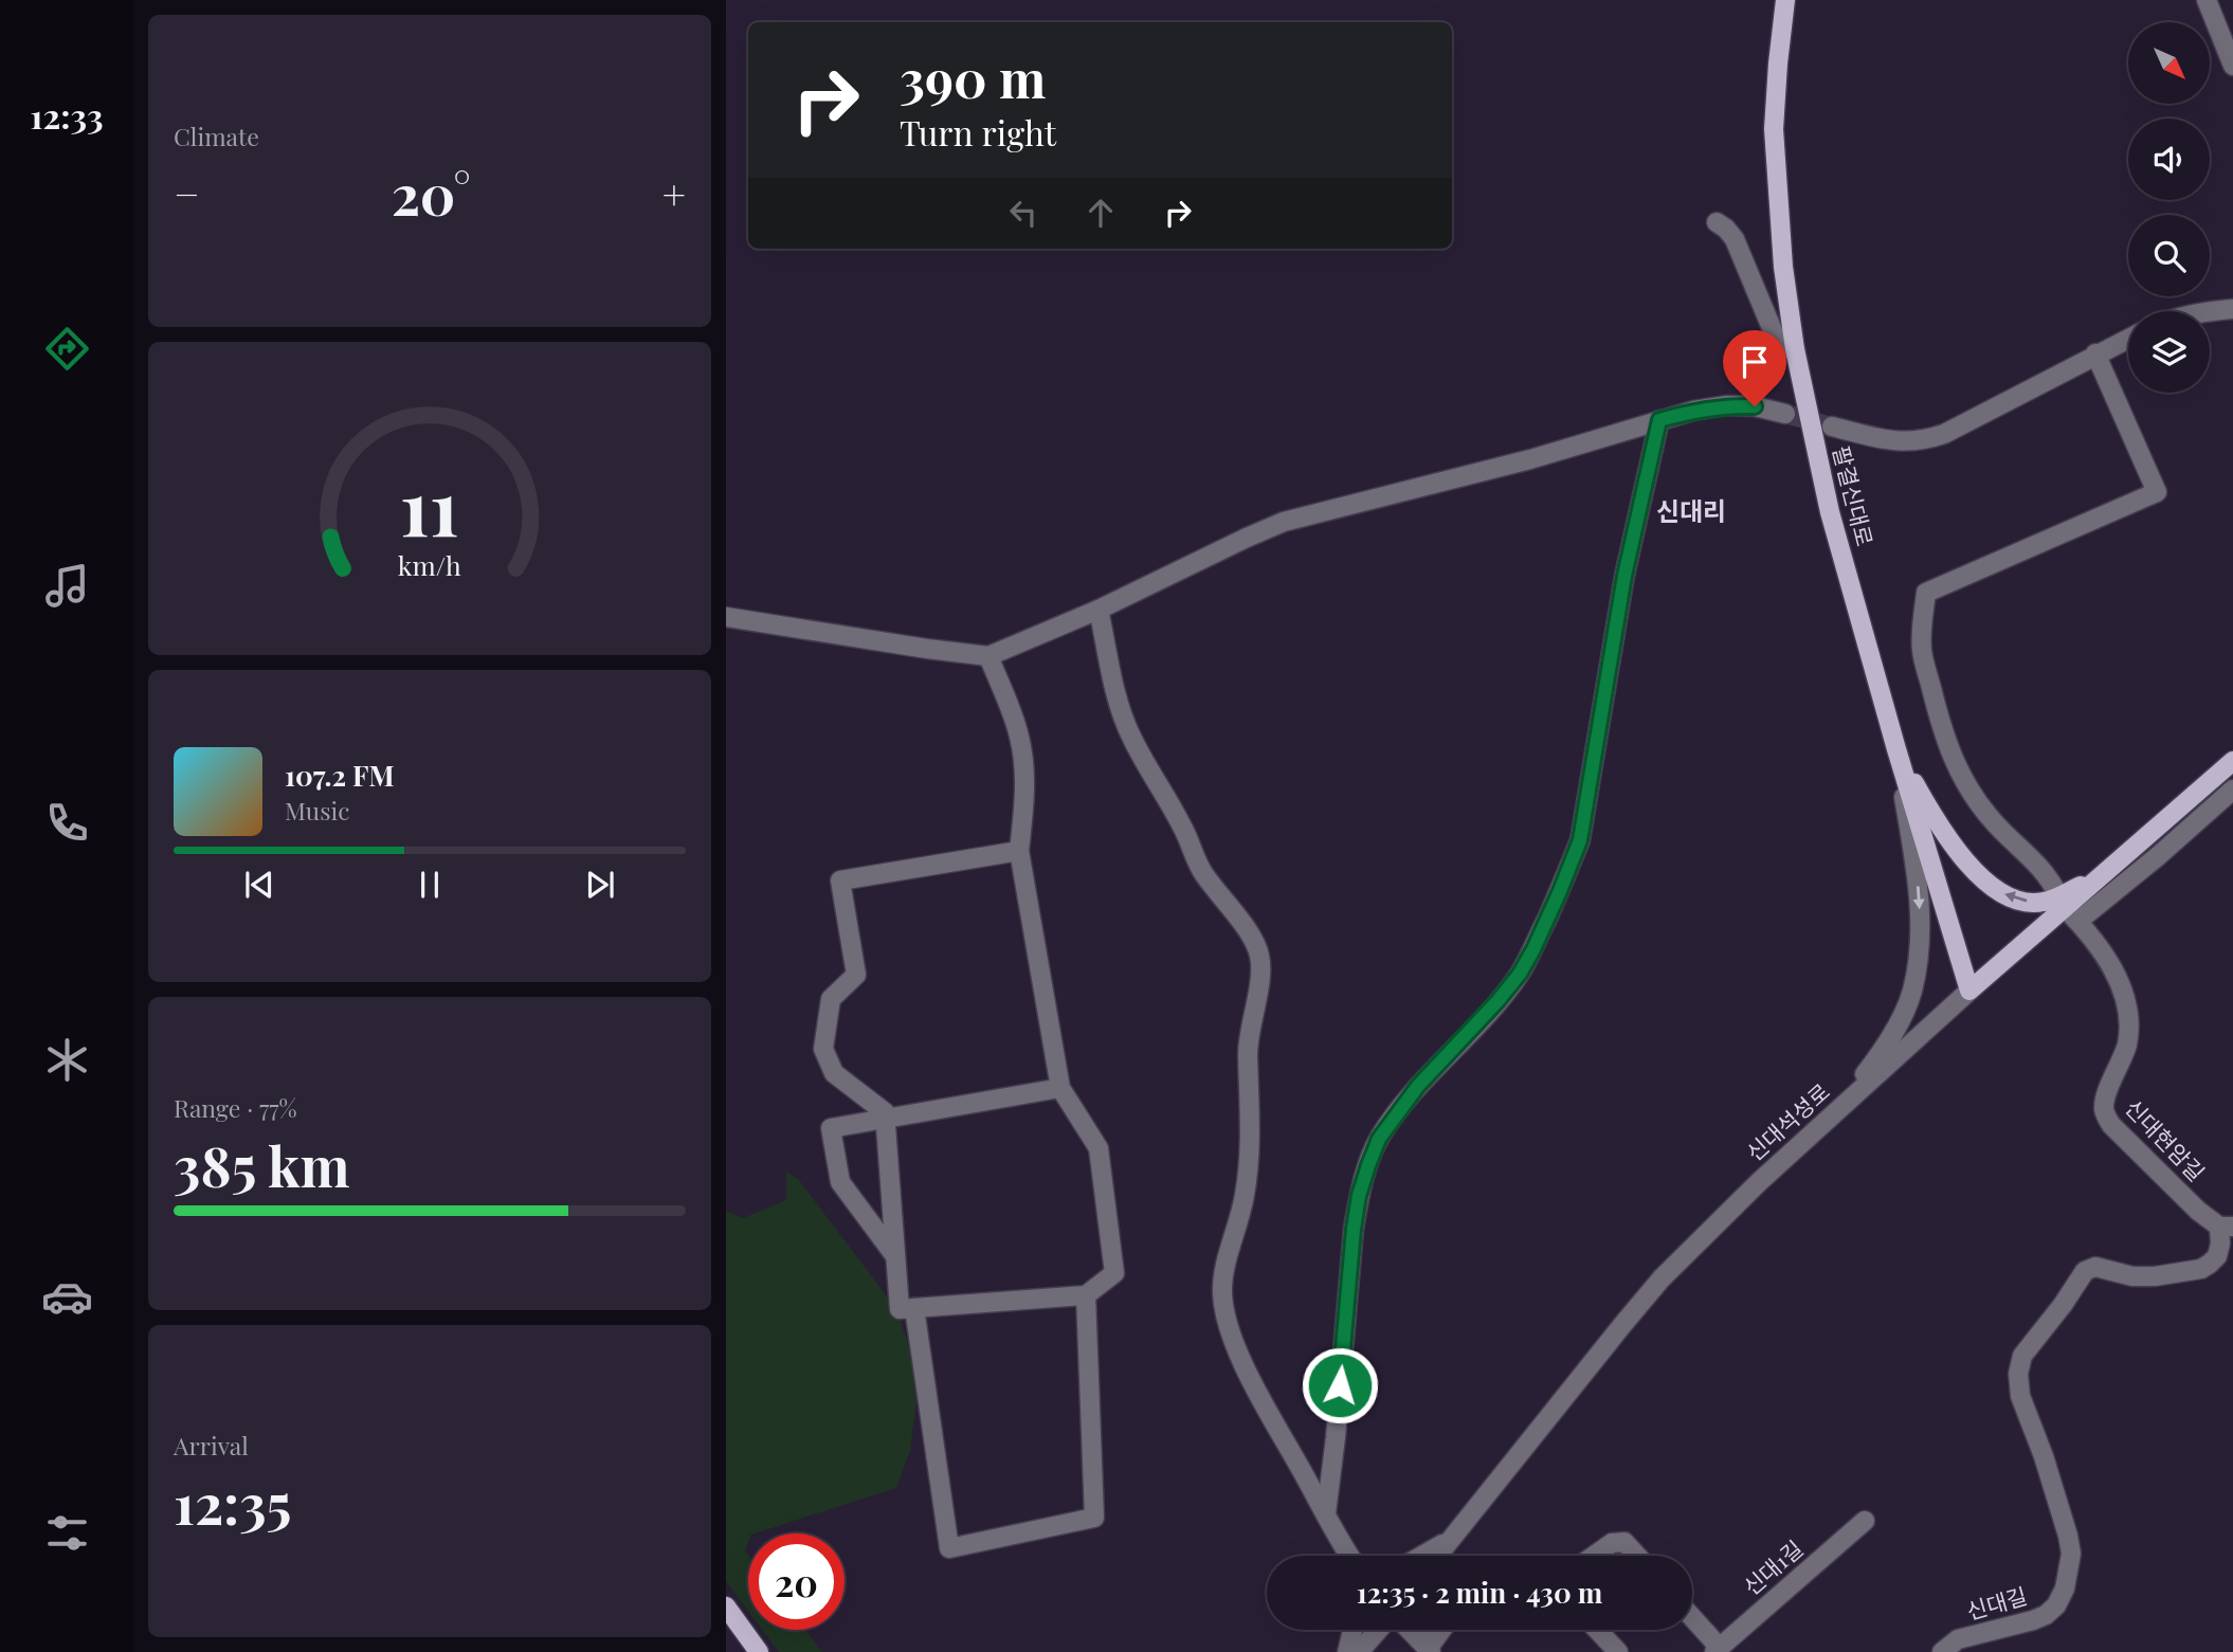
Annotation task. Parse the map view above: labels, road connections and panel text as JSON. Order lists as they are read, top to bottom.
{
  "streets": {
    "main road": ["팔결신대로", "신대석성로"],
    "street": ["신대현암길", "신대1길", "신대길"]
  },
  "crossings": [
    ["팔결신대로", "신대석성로"],
    ["신대석성로", "신대현암길"],
    ["신대현암길", "신대길"]
  ],
  "districts": ["신대리"],
  "north": "bottom right",
  "page": {
    "tabs": "12:33",
    "tile": [
      "Climate",
      ["Range · 77%", "385 km"],
      ["Arrival", "12:35"]
    ],
    "turn": ["390 m", "Turn right"],
    "heat": ["−", "20°", "+"],
    "song": ["107.2 FM", "Music"],
    "limit": "20",
    "trip": "12:35 · 2 min · 430 m",
    "gauge": ["11", "km/h"]
  }
}
